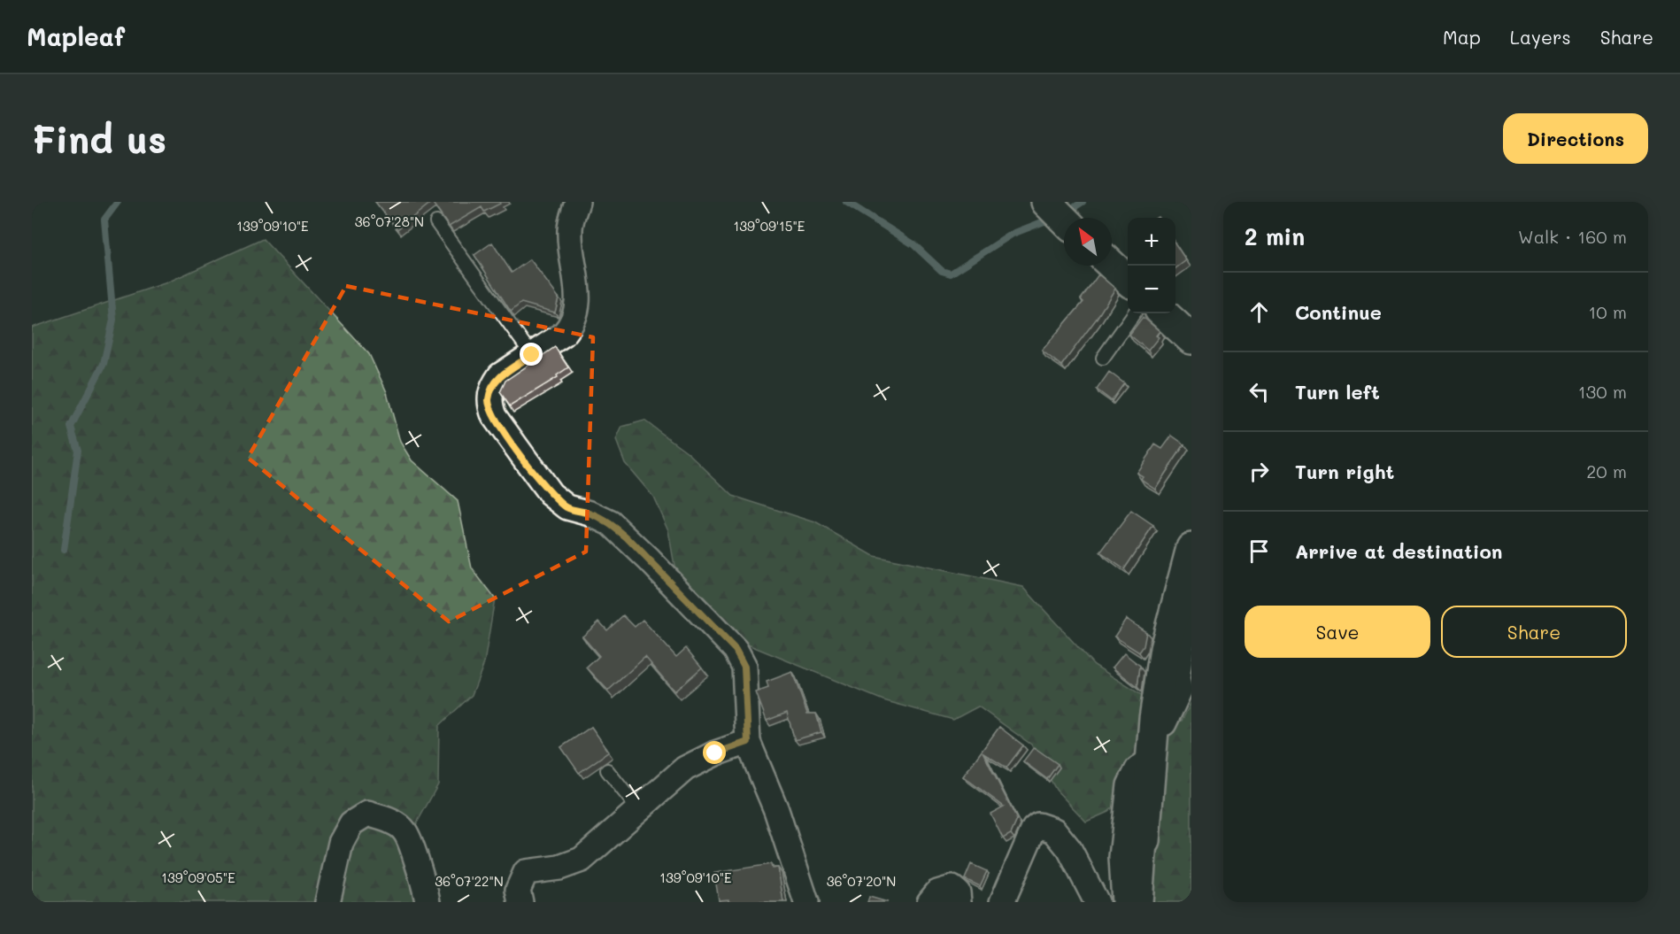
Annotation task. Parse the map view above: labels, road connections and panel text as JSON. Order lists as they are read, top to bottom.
{
  "north": "top left",
  "page": {
    "header": "Mapleaf",
    "nav": ["Map", "Layers", "Share"],
    "buttons": [
      "Directions",
      ["Save", "Share"]
    ],
    "title": "Find us",
    "heading": ["2 min", "Walk · 160 m"],
    "map_buttons": ["+", "−"],
    "list": [
      ["Continue", "10 m"],
      ["Turn left", "130 m"],
      ["Turn right", "20 m"],
      "Arrive at destination"
    ]
  },
  "coordinates": [
    "36°07'28\"N",
    "139°09'15\"E",
    "139°09'10\"E",
    "139°09'05\"E",
    "36°07'22\"N",
    "36°07'20\"N"
  ]
}
